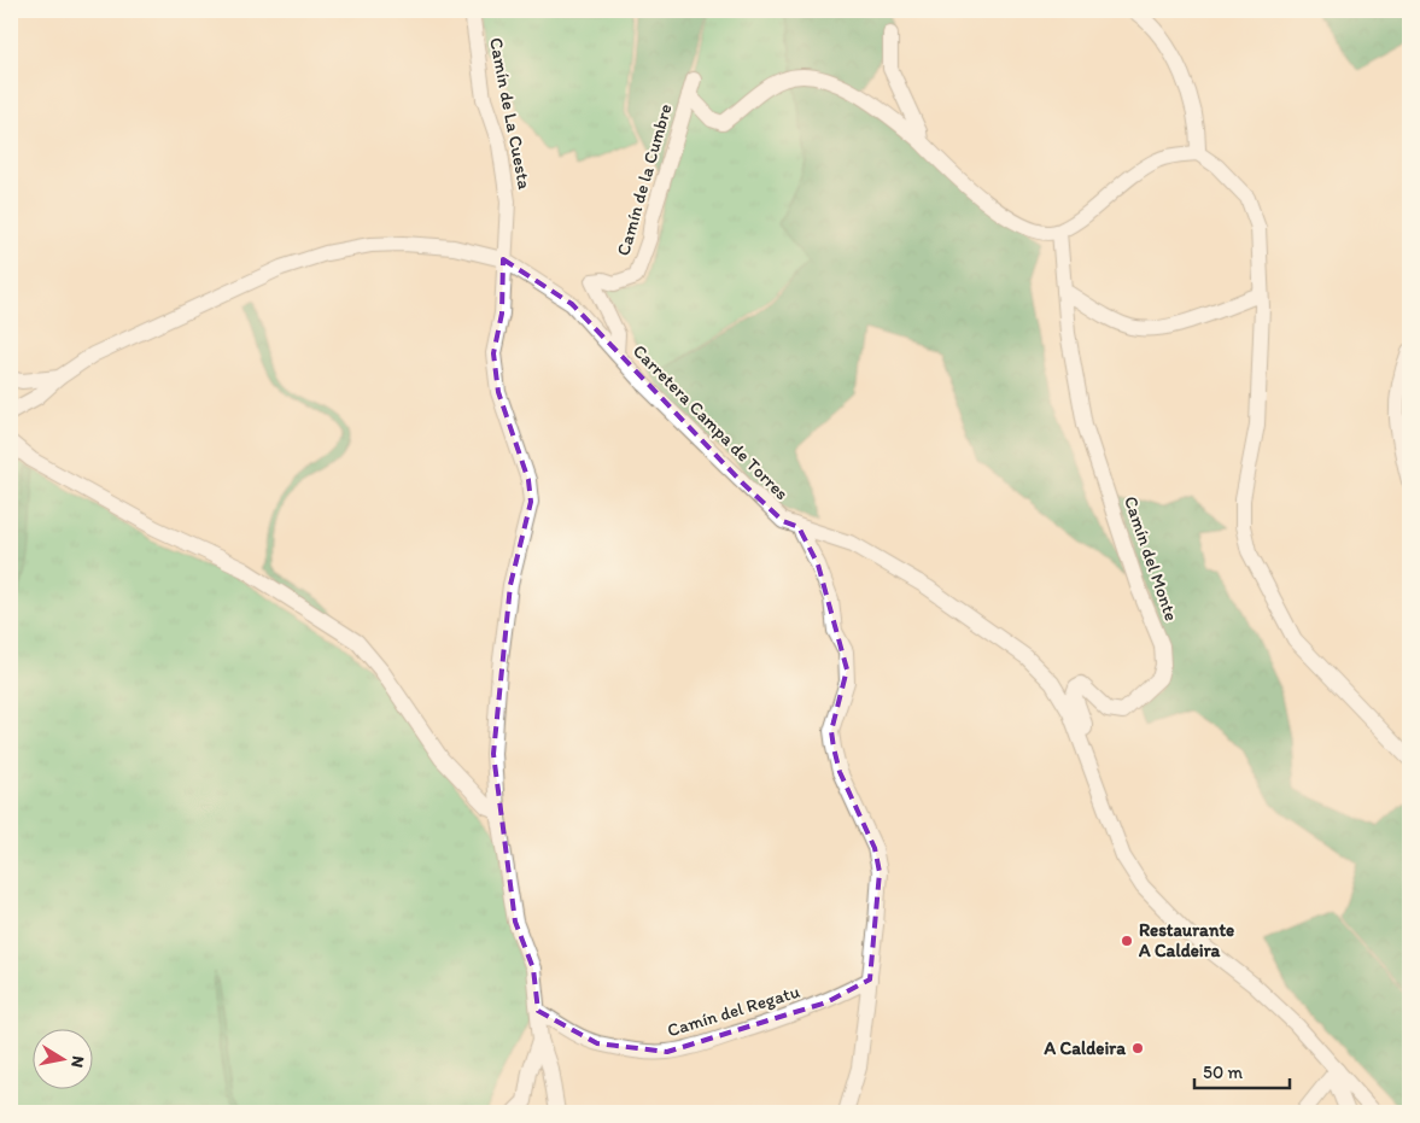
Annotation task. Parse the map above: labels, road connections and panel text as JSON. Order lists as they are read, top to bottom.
{
  "streets": {
    "street": [
      "Camín de La Cuesta",
      "Camín de la Cumbre",
      "Carretera Campa de Torres",
      "Camín del Monte",
      "Camín del Regatu"
    ]
  },
  "crossings": [
    ["Camín de La Cuesta", "Carretera Campa de Torres"],
    ["Camín de La Cuesta", "Camín del Regatu"],
    ["Camín de la Cumbre", "Carretera Campa de Torres"],
    ["Carretera Campa de Torres", "Camín del Monte"]
  ],
  "places": ["Restaurante A Caldeira", "A Caldeira"],
  "scale_bar": "50 m",
  "north": "right"
}
